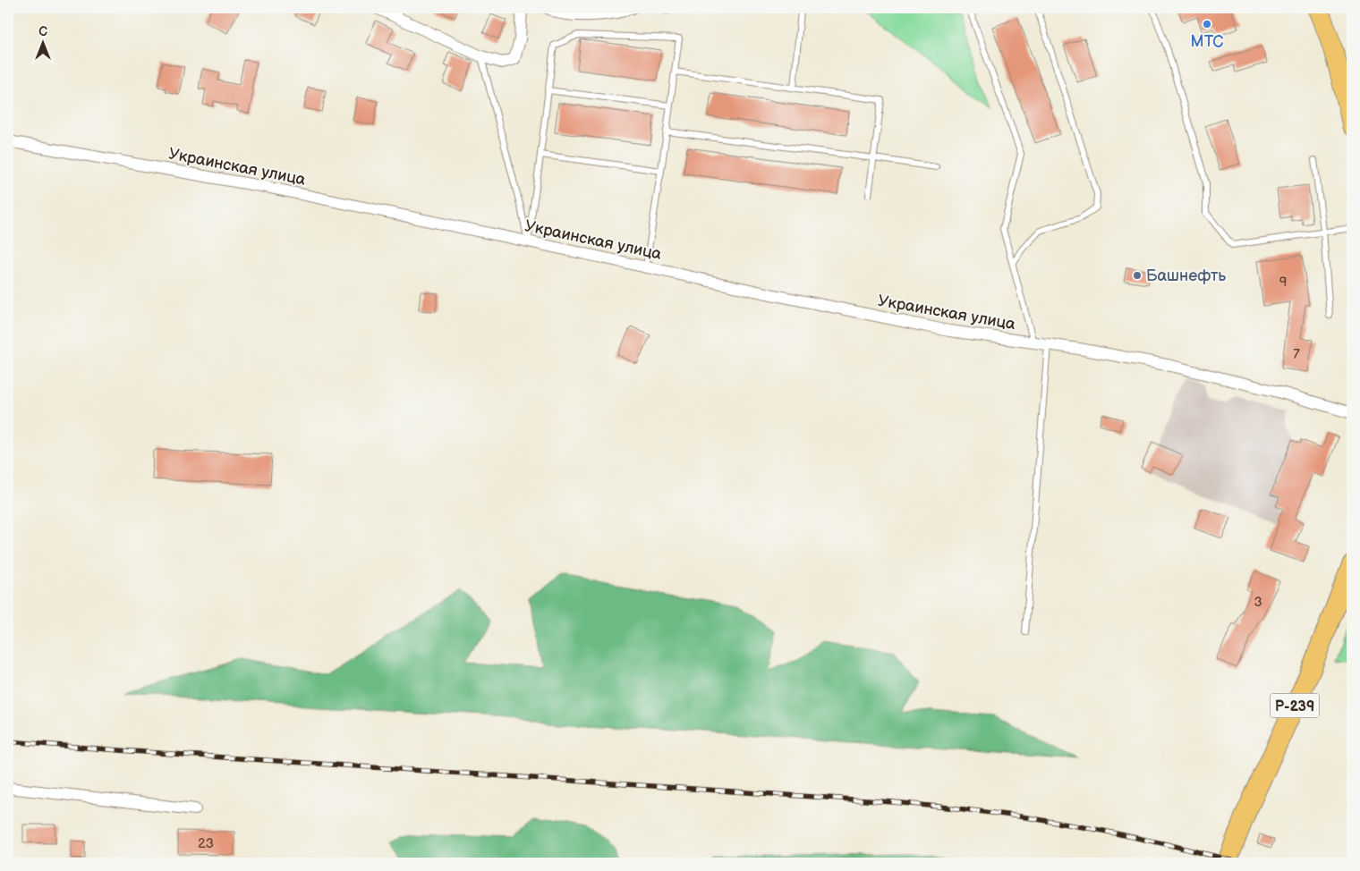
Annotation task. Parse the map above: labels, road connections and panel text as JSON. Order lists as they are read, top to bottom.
{
  "streets": {
    "highway": ["Р-239"],
    "street": ["Украинская улица"]
  },
  "places": ["МТС", "Башнефть"],
  "house_numbers": [
    "9",
    "7",
    "3",
    "23"
  ],
  "north": "top"
}
